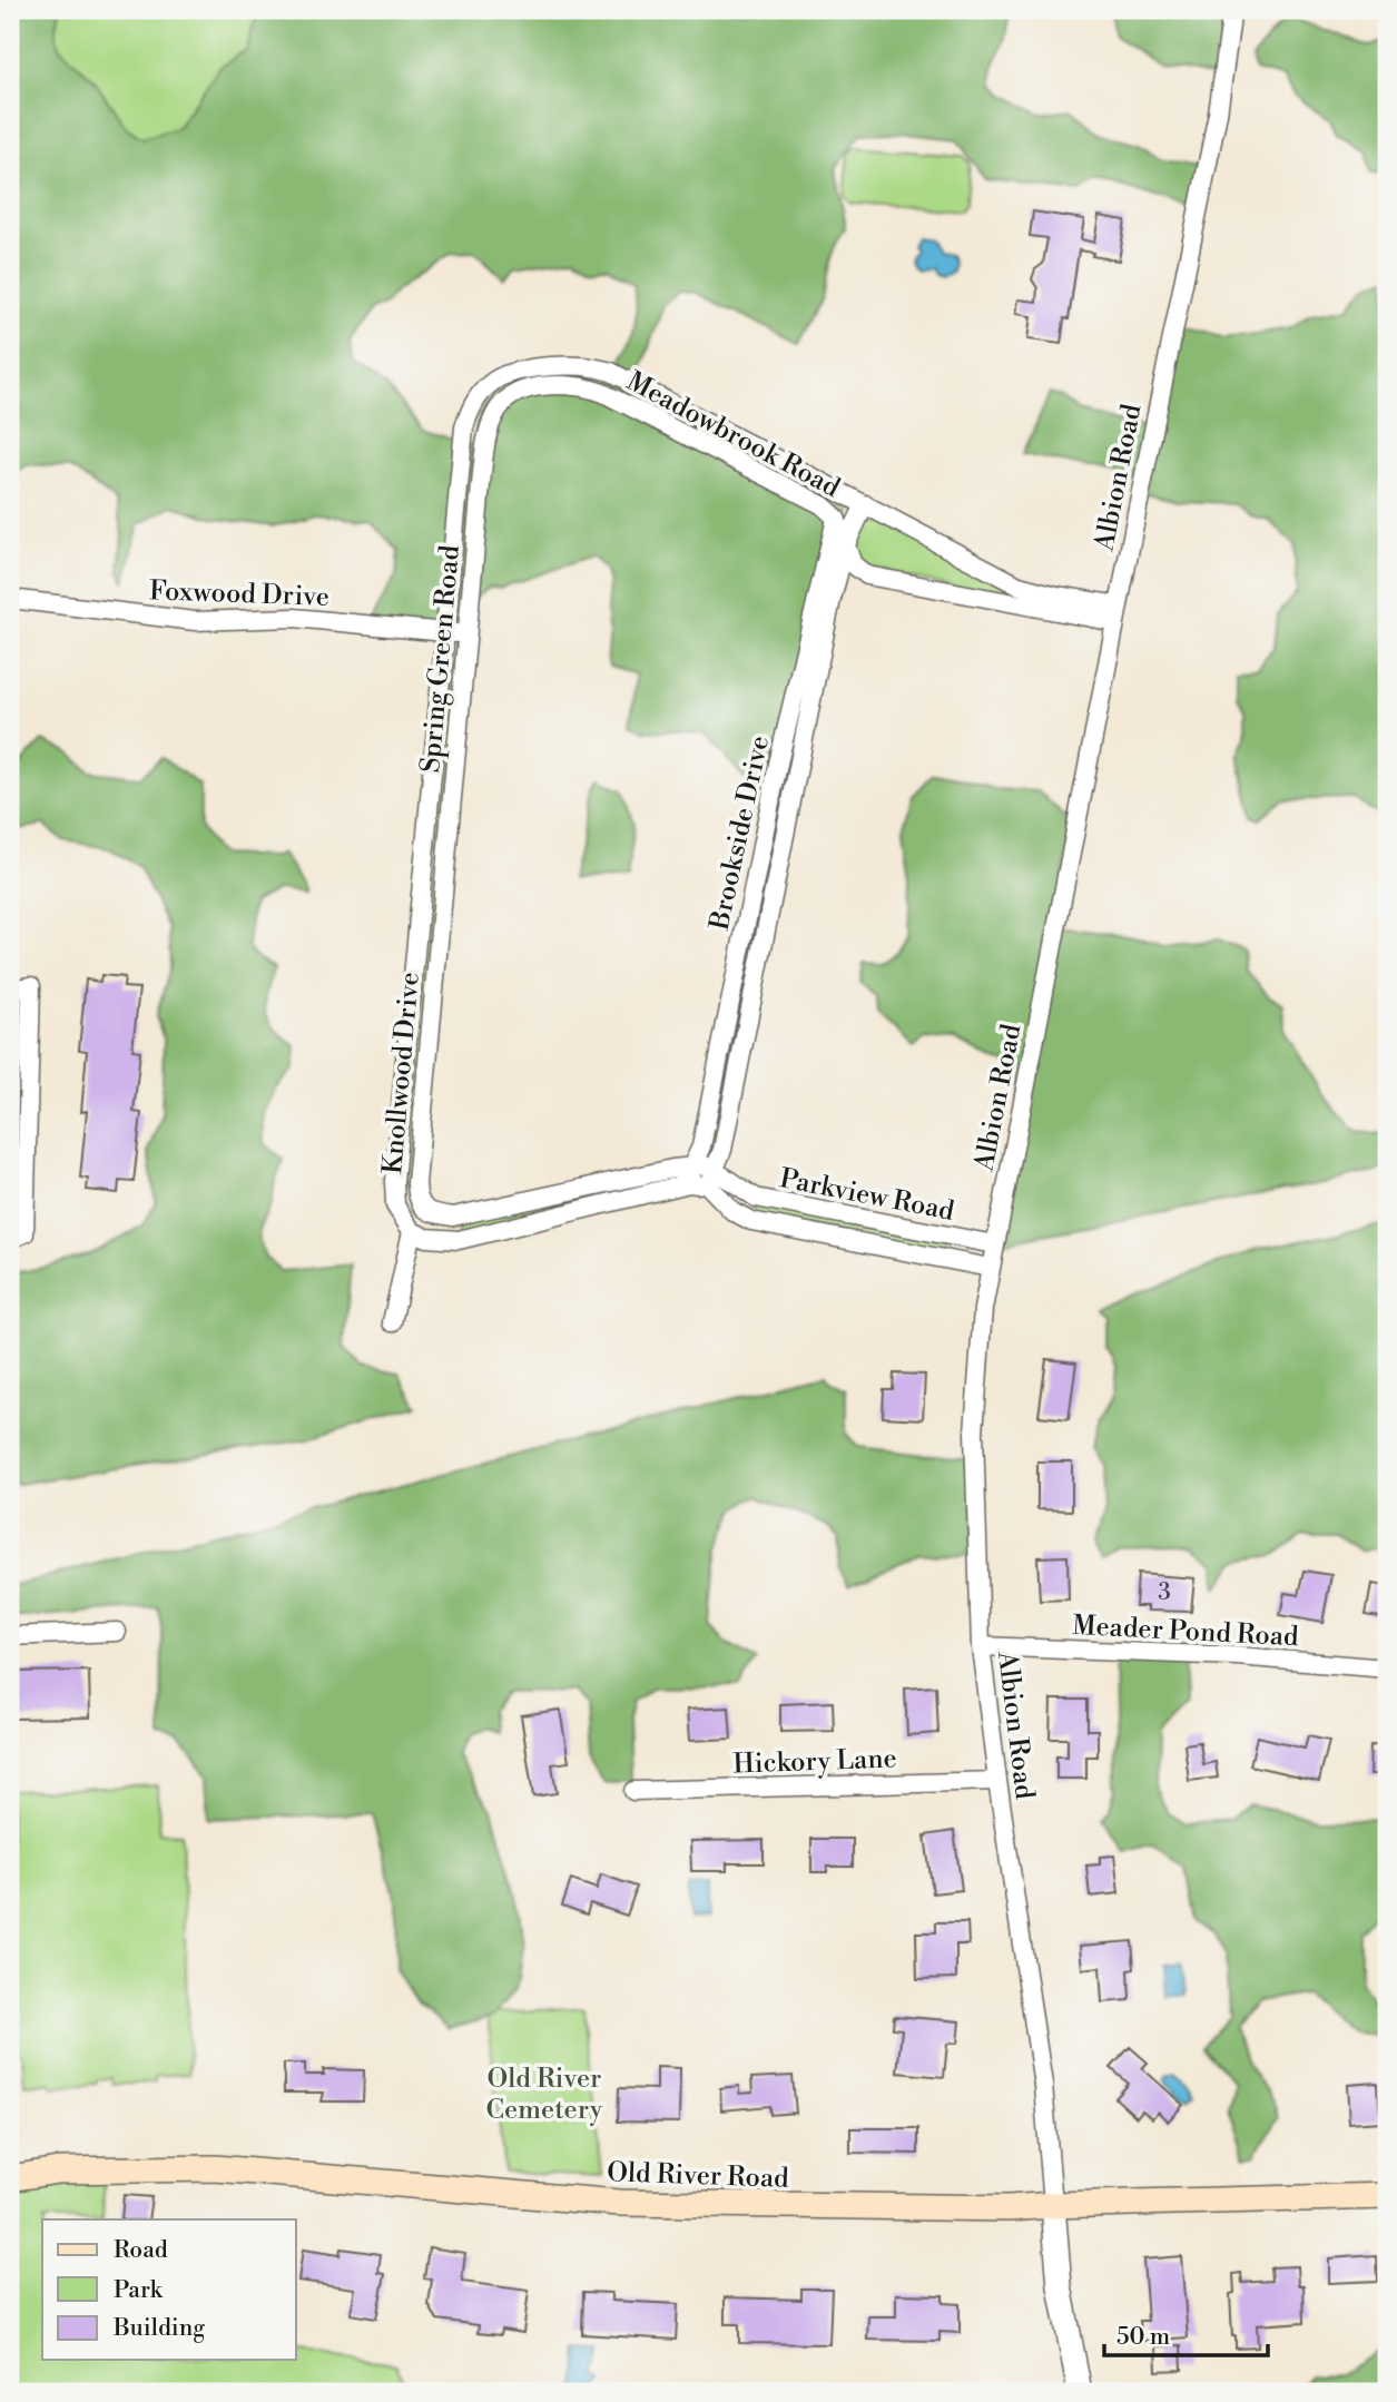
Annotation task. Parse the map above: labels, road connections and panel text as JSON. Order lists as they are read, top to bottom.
{
  "streets": {
    "main road": ["Old River Road"],
    "street": [
      "Meadowbrook Road",
      "Albion Road",
      "Foxwood Drive",
      "Spring Green Road",
      "Brookside Drive",
      "Knollwood Drive",
      "Parkview Road",
      "Meader Pond Road",
      "Hickory Lane"
    ]
  },
  "crossings": [
    ["Meadowbrook Road", "Albion Road"],
    ["Meadowbrook Road", "Foxwood Drive"],
    ["Meadowbrook Road", "Spring Green Road"],
    ["Meadowbrook Road", "Brookside Drive"],
    ["Albion Road", "Parkview Road"],
    ["Albion Road", "Meader Pond Road"],
    ["Albion Road", "Hickory Lane"],
    ["Albion Road", "Old River Road"],
    ["Foxwood Drive", "Spring Green Road"],
    ["Spring Green Road", "Knollwood Drive"],
    ["Brookside Drive", "Knollwood Drive"],
    ["Brookside Drive", "Parkview Road"],
    ["Knollwood Drive", "Parkview Road"]
  ],
  "parks": ["Old River Cemetery"],
  "house_numbers": ["3"],
  "legend": ["Road", "Park", "Building"],
  "scale_bar": "50 m"
}
